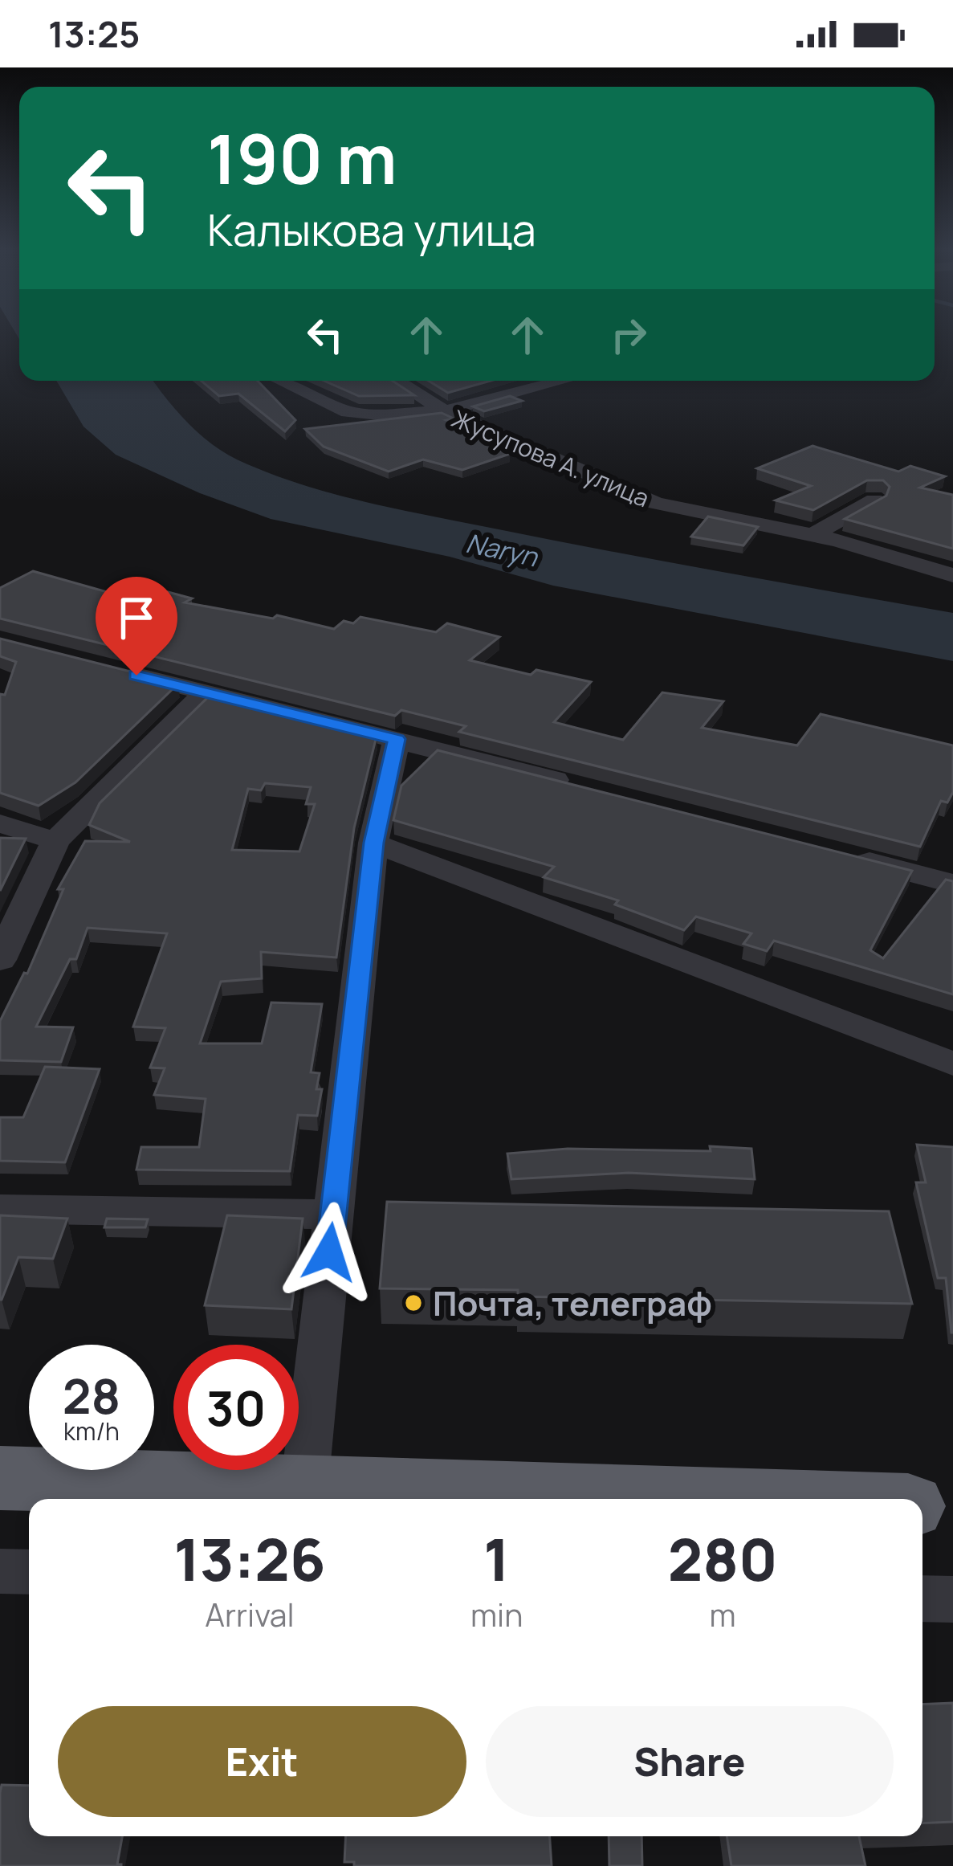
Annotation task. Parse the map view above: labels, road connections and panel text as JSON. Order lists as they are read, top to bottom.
{
  "streets": {
    "street": ["Жусупова А. улица"]
  },
  "water": ["Naryn"],
  "places": ["Почта, телеграф"],
  "page": {
    "status": "13:25",
    "turn": ["190 m", "Калыкова улица"],
    "speed": "28 km/h",
    "limit": "30",
    "eta": [
      "13:26",
      "Arrival",
      "1",
      "min",
      "280",
      "m"
    ],
    "buttons": ["Exit", "Share"]
  }
}
